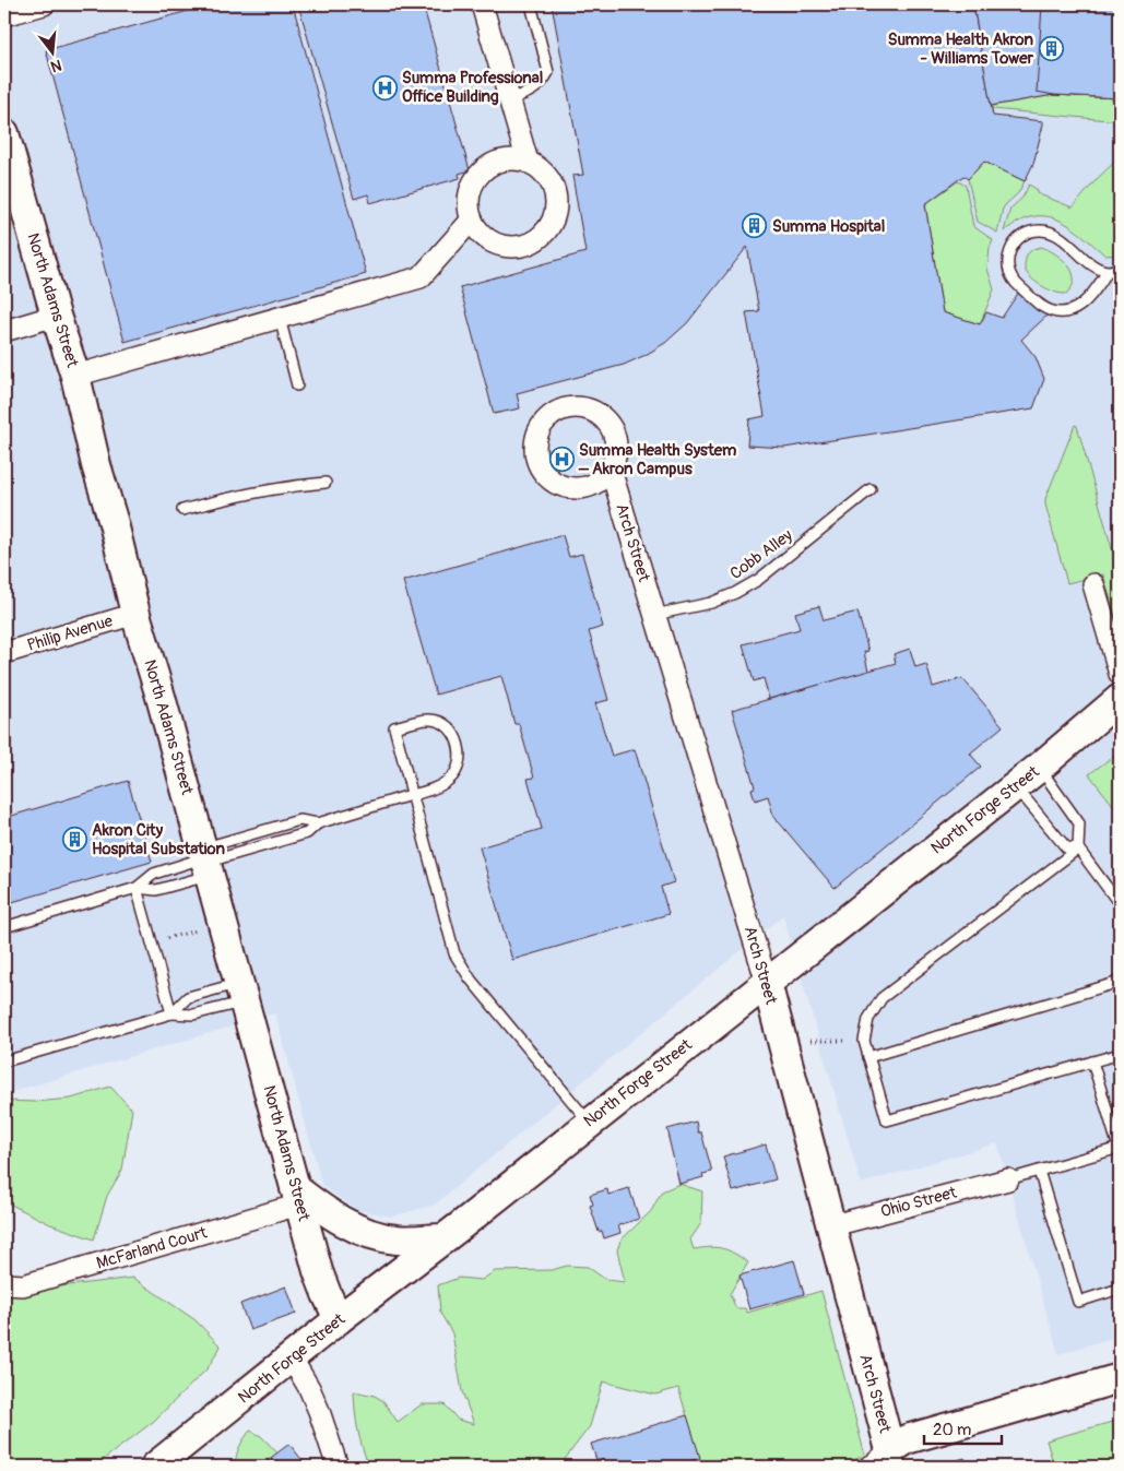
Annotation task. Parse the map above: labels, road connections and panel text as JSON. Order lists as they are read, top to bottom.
{
  "streets": {
    "street": [
      "North Adams Street",
      "Arch Street",
      "Philip Avenue",
      "North Forge Street",
      "Ohio Street",
      "McFarland Court"
    ],
    "lane": ["Cobb Alley"]
  },
  "crossings": [
    ["North Adams Street", "Philip Avenue"],
    ["North Adams Street", "North Forge Street"],
    ["North Adams Street", "McFarland Court"],
    ["Arch Street", "Cobb Alley"],
    ["Arch Street", "North Forge Street"],
    ["Arch Street", "Ohio Street"]
  ],
  "places": {
    "building": ["Summa Health Akron - Williams Tower", "Summa Hospital", "Akron City Hospital Substation"],
    "hospital": ["Summa Professional Office Building", "Summa Health System – Akron Campus"]
  },
  "scale_bar": "20 m",
  "north": "bottom"
}
